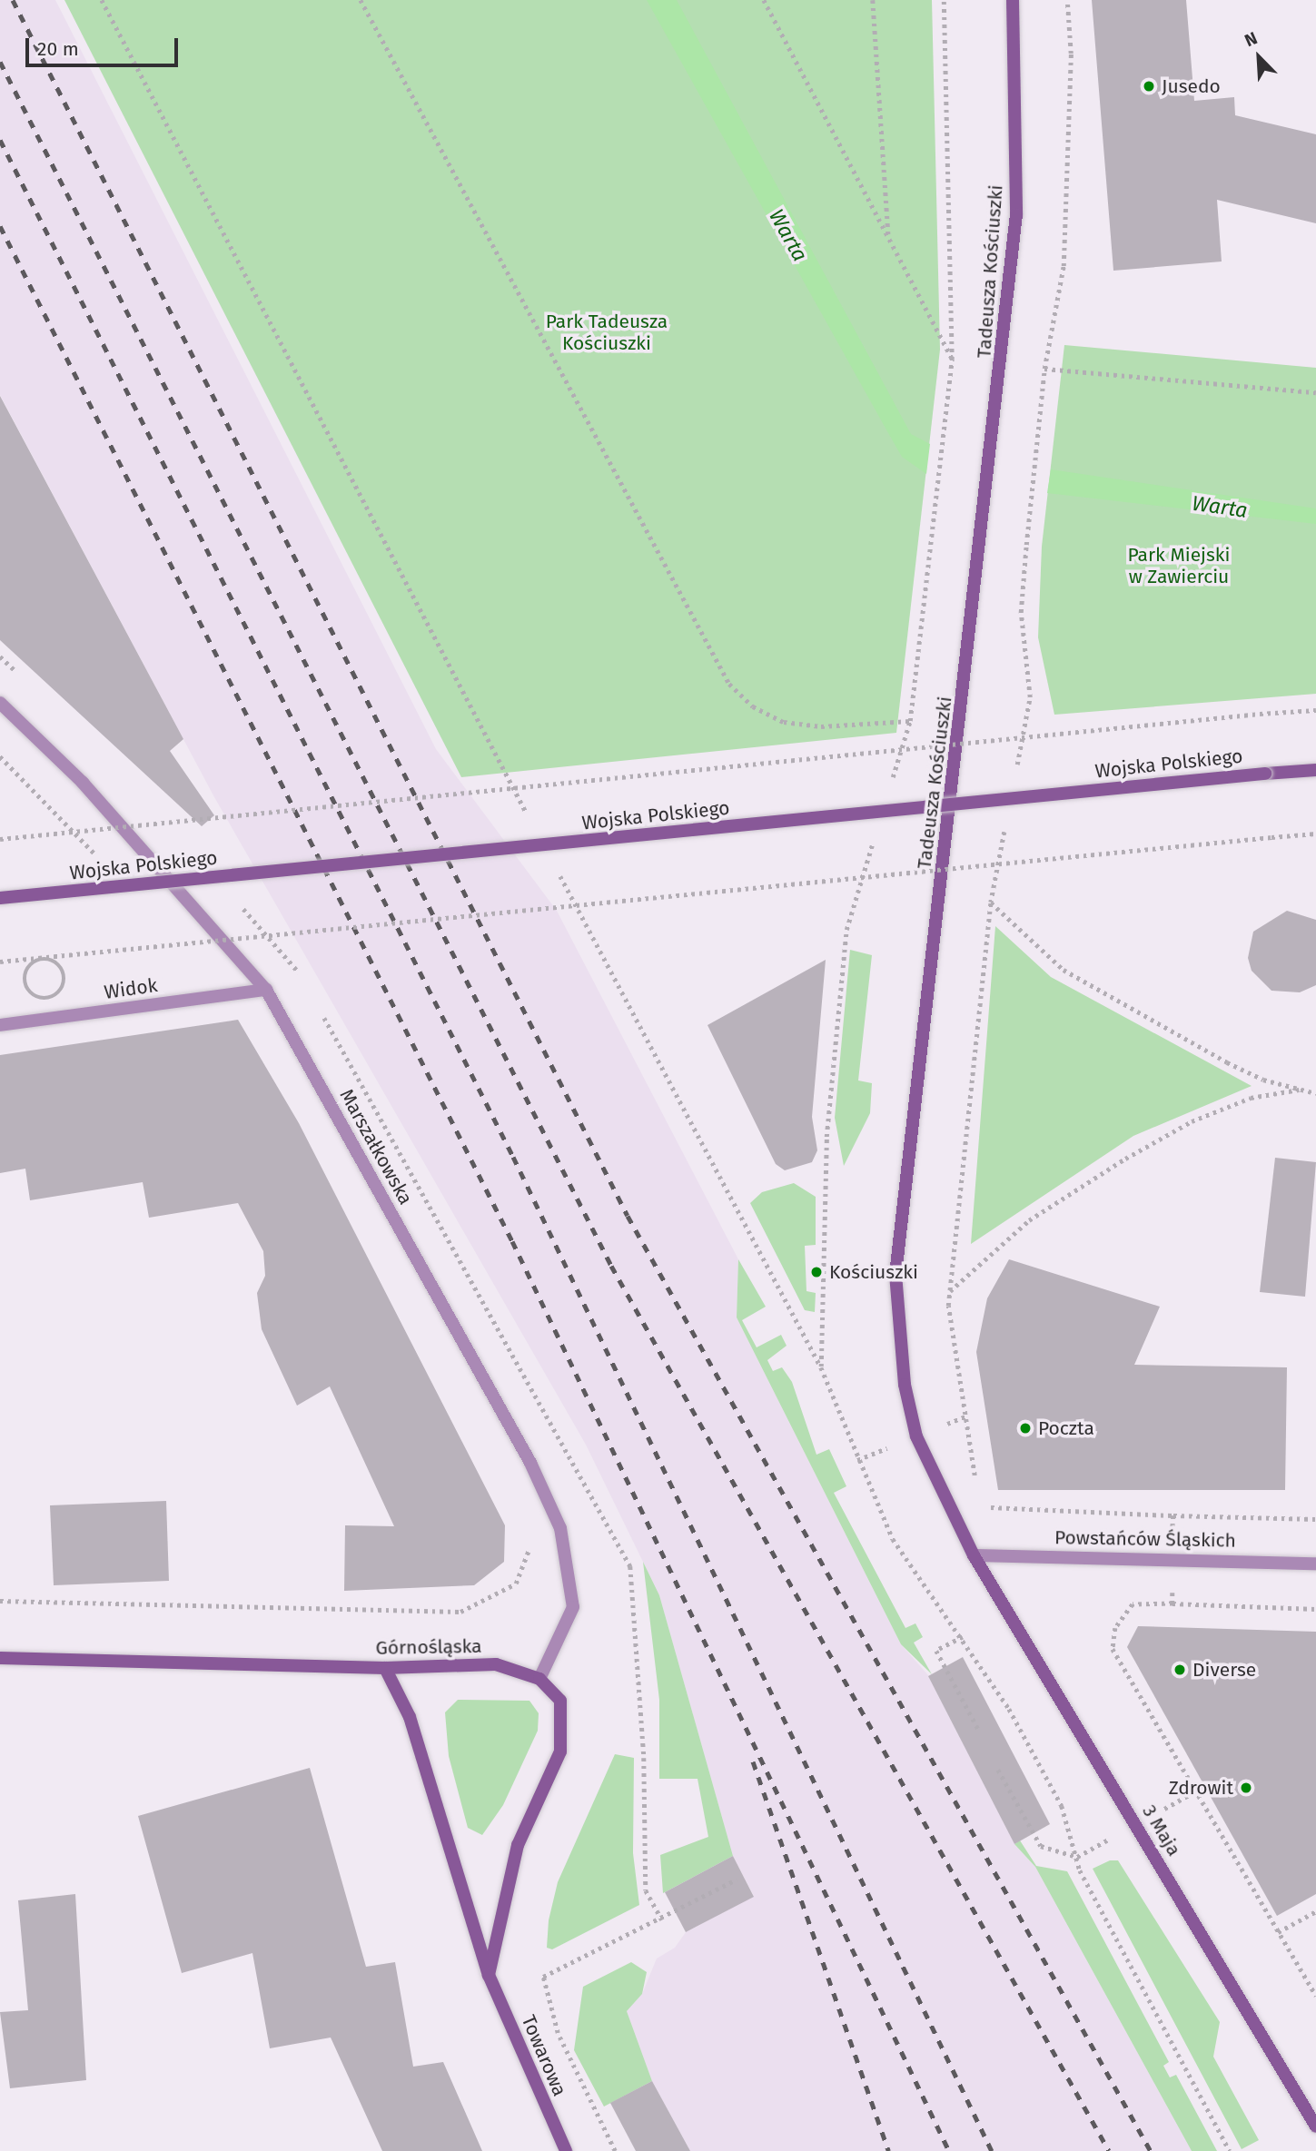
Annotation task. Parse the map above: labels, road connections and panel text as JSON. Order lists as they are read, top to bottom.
{
  "streets": {
    "street": [
      "Tadeusza Kościuszki",
      "Wojska Polskiego",
      "Widok",
      "Marszałkowska",
      "Powstańców Śląskich",
      "Górnośląska",
      "3 Maja",
      "Towarowa"
    ]
  },
  "crossings": [
    ["Tadeusza Kościuszki", "Powstańców Śląskich"],
    ["Tadeusza Kościuszki", "3 Maja"],
    ["Widok", "Marszałkowska"],
    ["Marszałkowska", "Górnośląska"],
    ["Powstańców Śląskich", "3 Maja"],
    ["Górnośląska", "Towarowa"]
  ],
  "water": ["Warta"],
  "parks": ["Park Tadeusza Kościuszki", "Park Miejski w Zawierciu"],
  "places": [
    "Jusedo",
    "Kościuszki",
    "Poczta",
    "Diverse",
    "Zdrowit"
  ],
  "scale_bar": "20 m",
  "north": "top left"
}
